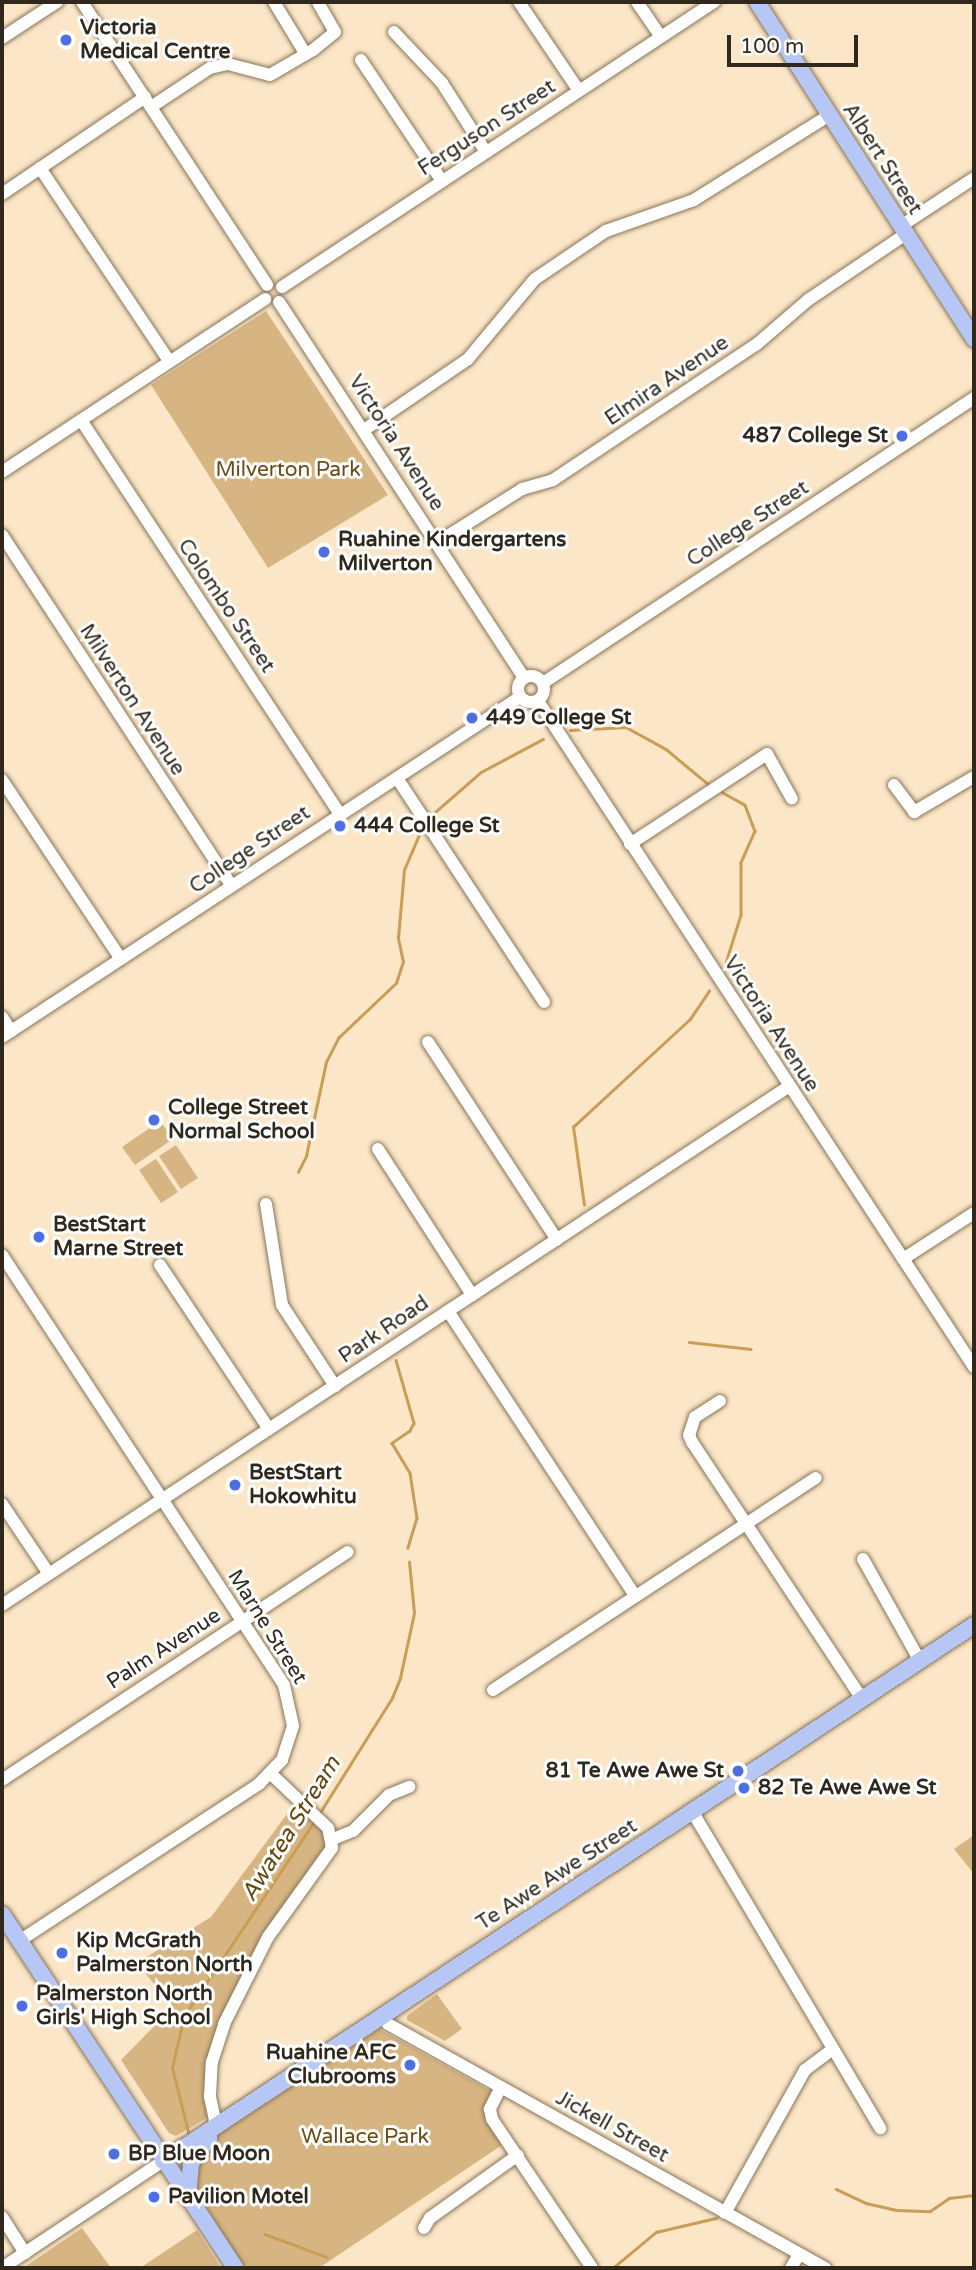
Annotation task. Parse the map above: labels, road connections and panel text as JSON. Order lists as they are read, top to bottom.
{
  "streets": {
    "main road": ["Albert Street", "Te Awe Awe Street"],
    "street": [
      "Ferguson Street",
      "Elmira Avenue",
      "Victoria Avenue",
      "College Street",
      "Colombo Street",
      "Milverton Avenue",
      "Park Road",
      "Marne Street",
      "Palm Avenue",
      "Jickell Street"
    ]
  },
  "crossings": [
    ["Albert Street", "Elmira Avenue"],
    ["Elmira Avenue", "Victoria Avenue"],
    ["Victoria Avenue", "College Street"],
    ["Victoria Avenue", "Park Road"],
    ["College Street", "Colombo Street"],
    ["College Street", "Milverton Avenue"],
    ["Park Road", "Marne Street"],
    ["Marne Street", "Palm Avenue"],
    ["Te Awe Awe Street", "Jickell Street"]
  ],
  "water": ["Awatea Stream"],
  "parks": ["Milverton Park", "Wallace Park"],
  "places": [
    "Victoria Medical Centre",
    "487 College St",
    "Ruahine Kindergartens Milverton",
    "449 College St",
    "444 College St",
    "College Street Normal School",
    "BestStart Marne Street",
    "BestStart Hokowhitu",
    "81 Te Awe Awe St",
    "82 Te Awe Awe St",
    "Kip McGrath Palmerston North",
    "Palmerston North Girls' High School",
    "Ruahine AFC Clubrooms",
    "BP Blue Moon",
    "Pavilion Motel"
  ],
  "scale_bar": "100 m"
}
